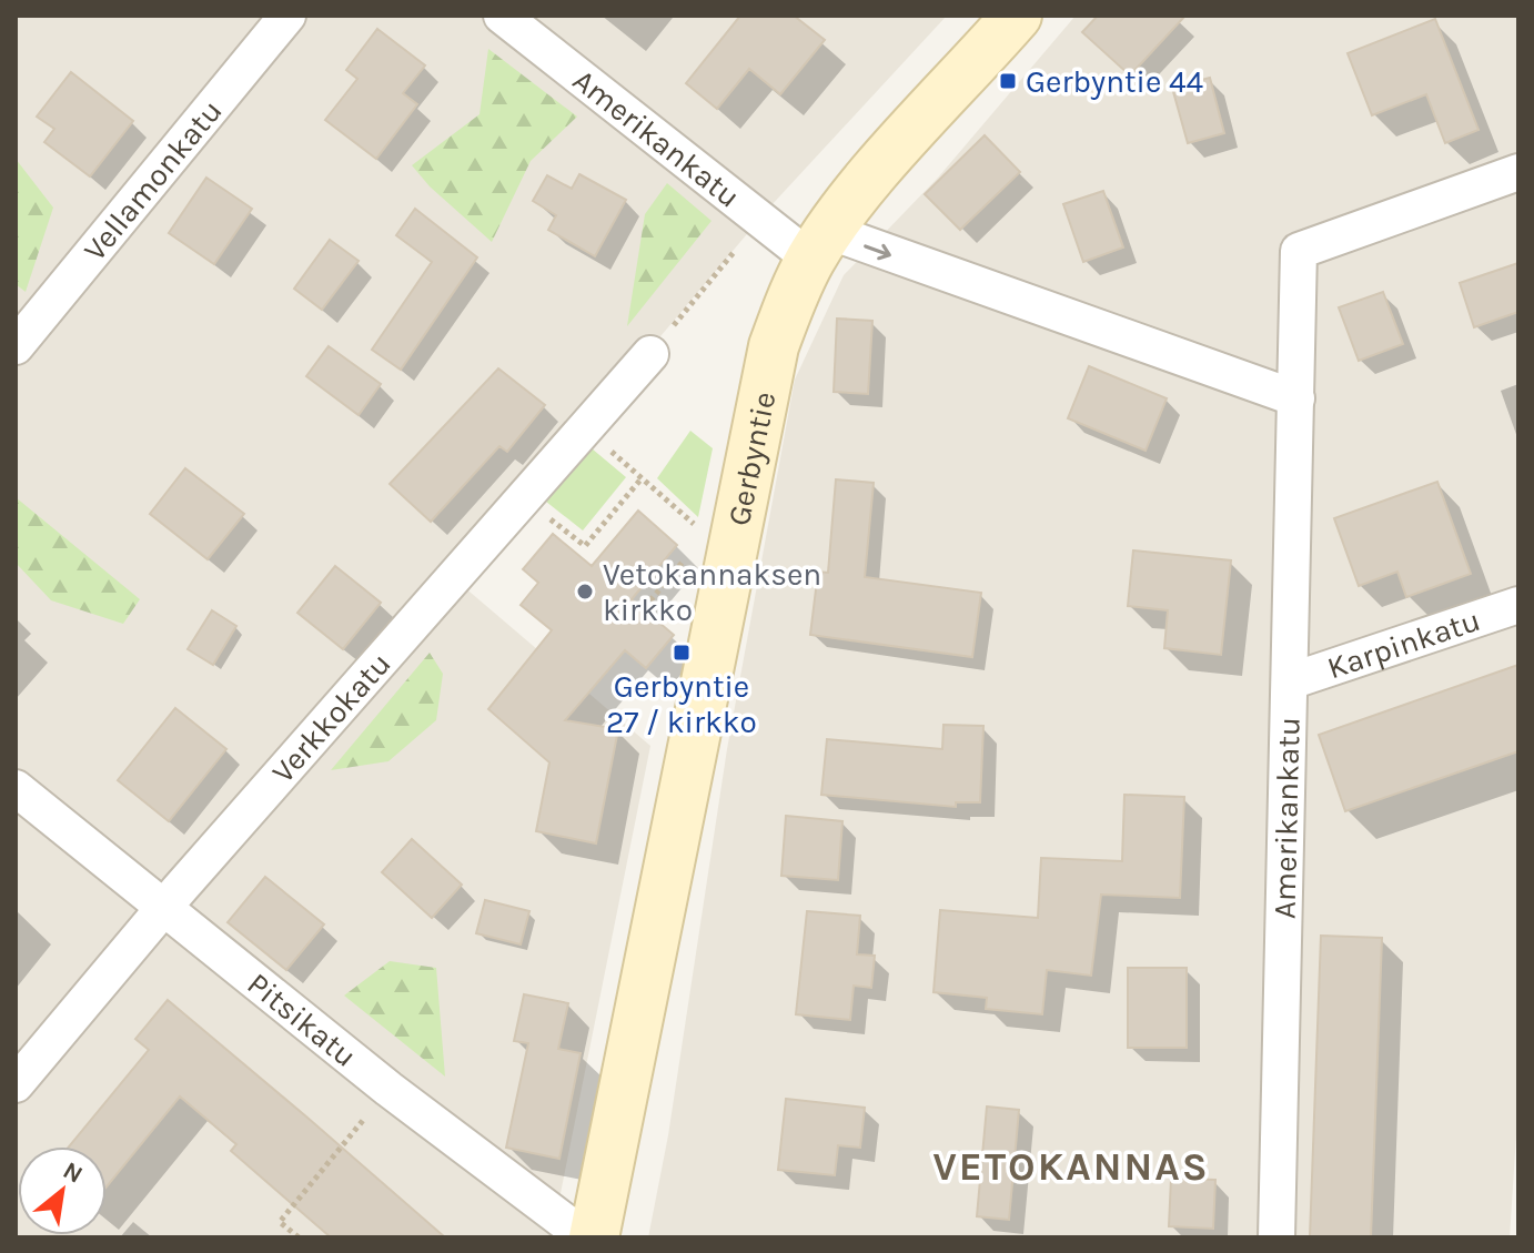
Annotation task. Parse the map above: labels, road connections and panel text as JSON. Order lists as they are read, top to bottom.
{
  "streets": {
    "main road": ["Gerbyntie"],
    "street": [
      "Amerikankatu",
      "Vellamonkatu",
      "Karpinkatu",
      "Verkkokatu",
      "Pitsikatu"
    ]
  },
  "crossings": [
    ["Amerikankatu", "Gerbyntie"],
    ["Amerikankatu", "Karpinkatu"],
    ["Gerbyntie", "Pitsikatu"],
    ["Verkkokatu", "Pitsikatu"]
  ],
  "districts": ["VETOKANNAS"],
  "places": {
    "transit": ["Gerbyntie 44", "Gerbyntie 27 / kirkko"],
    "other": ["Vetokannaksen kirkko"]
  },
  "north": "top right"
}
